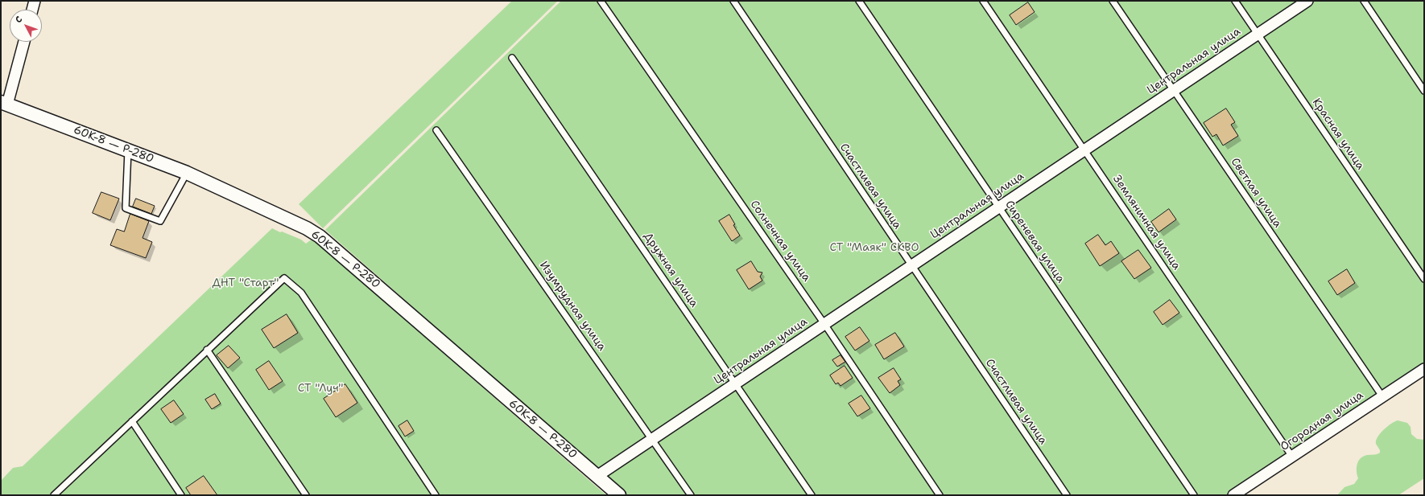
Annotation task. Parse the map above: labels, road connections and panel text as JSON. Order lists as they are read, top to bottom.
{
  "streets": {
    "street": ["Центральная улица", "60К-8 — Р-280", "Огородная улица"],
    "lane": [
      "Красная улица",
      "Счастливая улица",
      "Светлая улица",
      "Земляничная улица",
      "Солнечная улица",
      "Сиреневая улица",
      "Дружная улица",
      "Изумрудная улица"
    ]
  },
  "crossings": [
    ["Центральная улица", "Красная улица"],
    ["Центральная улица", "60К-8 — Р-280"],
    ["Центральная улица", "Счастливая улица"],
    ["Центральная улица", "Светлая улица"],
    ["Центральная улица", "Земляничная улица"],
    ["Центральная улица", "Солнечная улица"],
    ["Центральная улица", "Сиреневая улица"],
    ["Центральная улица", "Дружная улица"],
    ["Центральная улица", "Изумрудная улица"],
    ["Светлая улица", "Огородная улица"],
    ["Земляничная улица", "Огородная улица"]
  ],
  "parks": ["СТ \"Маяк\" СКВО", "ДНТ \"Старт\"", "СТ \"Луч\""],
  "north": "top left"
}
